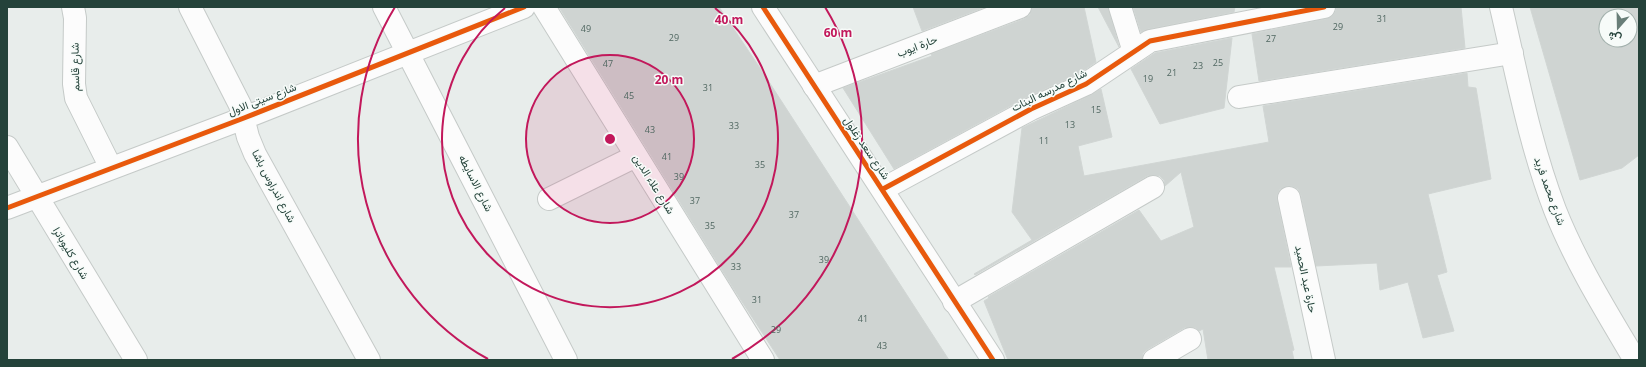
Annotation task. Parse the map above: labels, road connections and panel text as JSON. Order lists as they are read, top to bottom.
{
  "streets": {
    "street": [
      "حارة ايوب",
      "شارع قاسم",
      "شارع مدرسه البنات",
      "شارع سيتى الاول",
      "شارع سعد زغلول",
      "شارع الاسايطه",
      "شارع علاء الدين",
      "شارع اندراوس باشا",
      "شارع محمد فريد",
      "شارع كليوباترا",
      "حارة عبد الحميد"
    ]
  },
  "crossings": [
    ["حارة ايوب", "شارع سعد زغلول"],
    ["شارع قاسم", "شارع سيتى الاول"],
    ["شارع مدرسه البنات", "شارع سعد زغلول"],
    ["شارع سيتى الاول", "شارع الاسايطه"],
    ["شارع سيتى الاول", "شارع اندراوس باشا"],
    ["شارع سيتى الاول", "شارع كليوباترا"]
  ],
  "house_numbers": [
    "31",
    "29",
    "49",
    "29",
    "27",
    "25",
    "47",
    "23",
    "21",
    "19",
    "31",
    "45",
    "15",
    "13",
    "33",
    "43",
    "11",
    "41",
    "35",
    "39",
    "37",
    "37",
    "35",
    "39",
    "33",
    "31",
    "41",
    "29",
    "43"
  ],
  "north": "bottom",
  "rings": ["40 m", "60 m", "20 m"]
}
